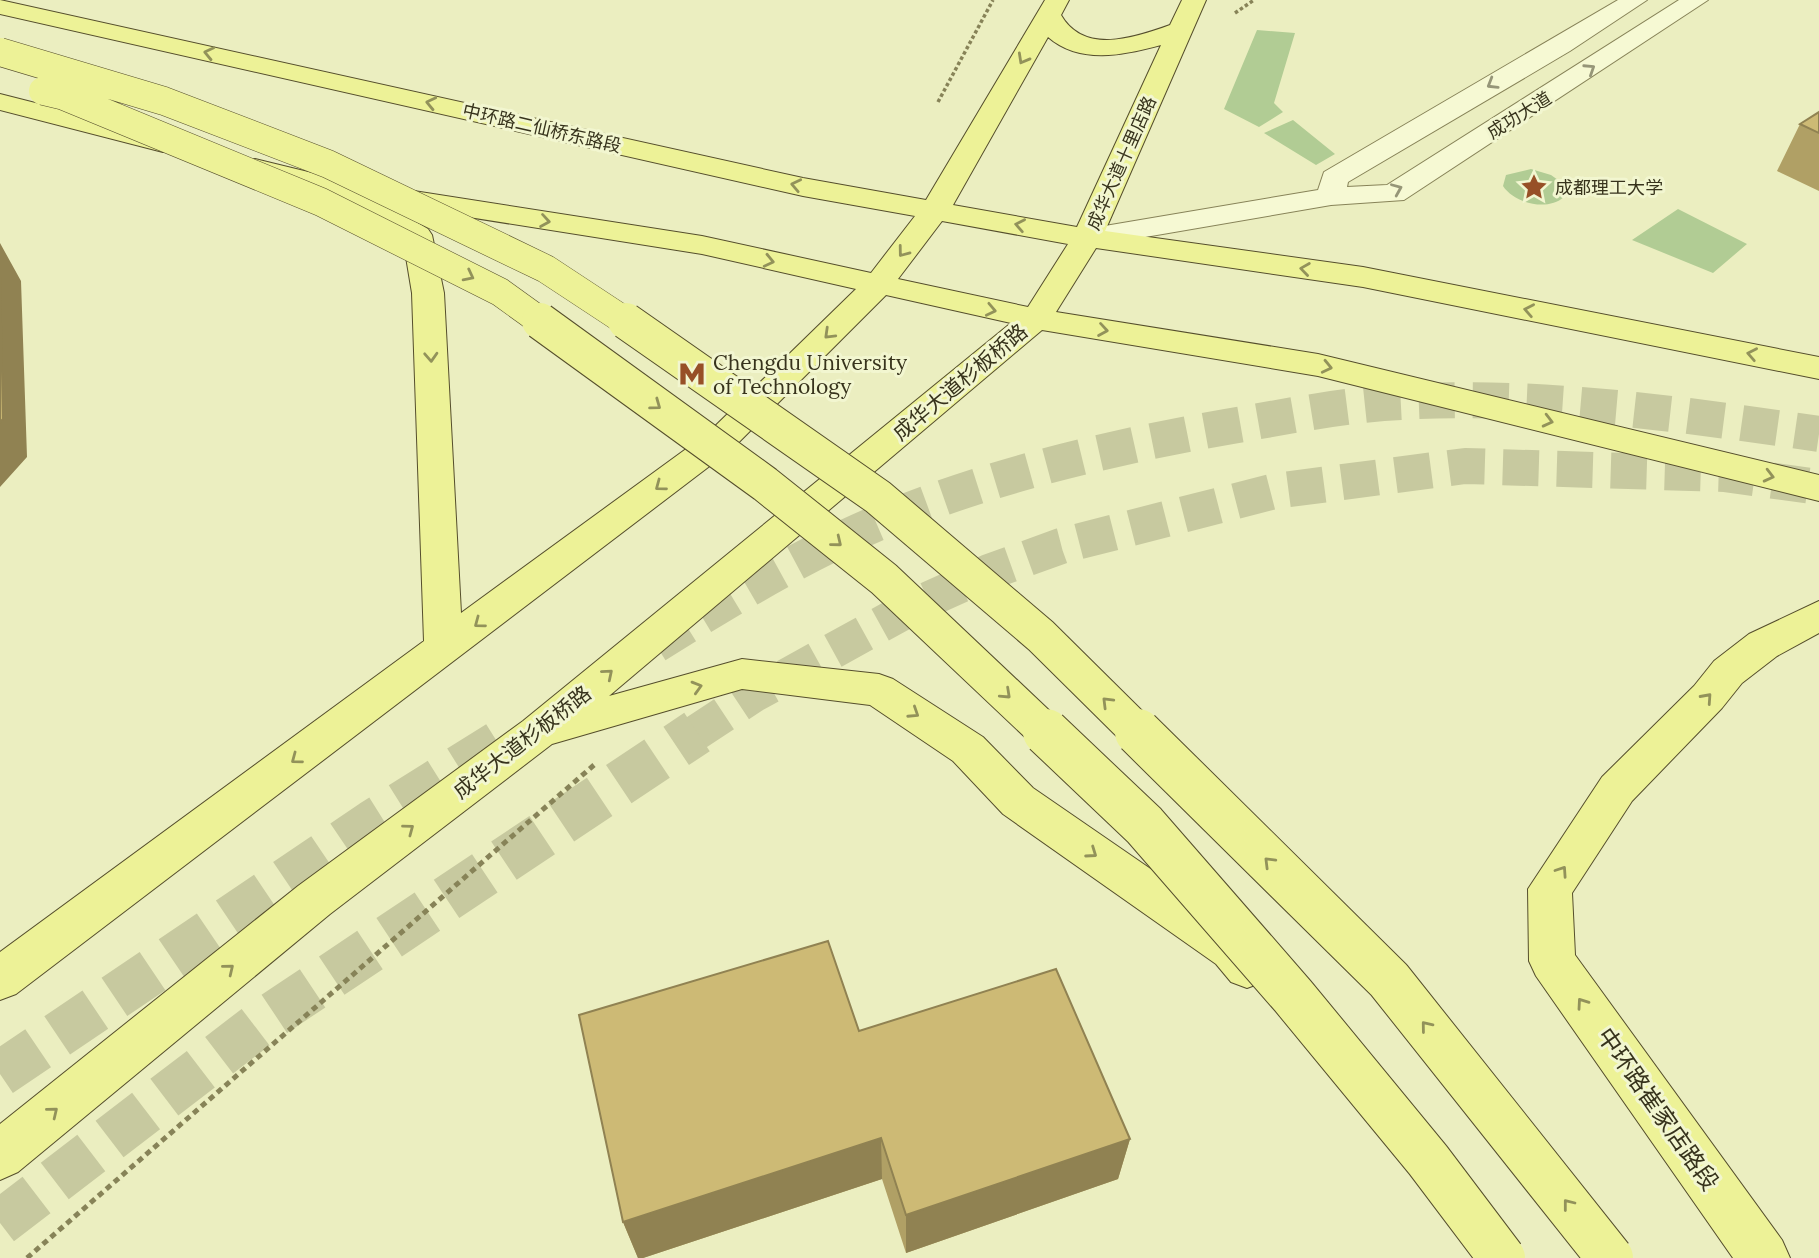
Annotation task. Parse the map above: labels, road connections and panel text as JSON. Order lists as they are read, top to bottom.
{
  "streets": {
    "main road": [
      "中环路二仙桥东路段",
      "成华大道十里店路",
      "成华大道杉板桥路",
      "中环路崔家店路段"
    ],
    "street": ["成功大道"]
  },
  "crossings": [
    ["成功大道", "中环路二仙桥东路段"],
    ["成功大道", "成华大道十里店路"],
    ["中环路二仙桥东路段", "成华大道十里店路"],
    ["成华大道十里店路", "成华大道杉板桥路"]
  ],
  "places": {
    "place": ["成都理工大学"],
    "metro station": ["Chengdu University of Technology"]
  }
}
